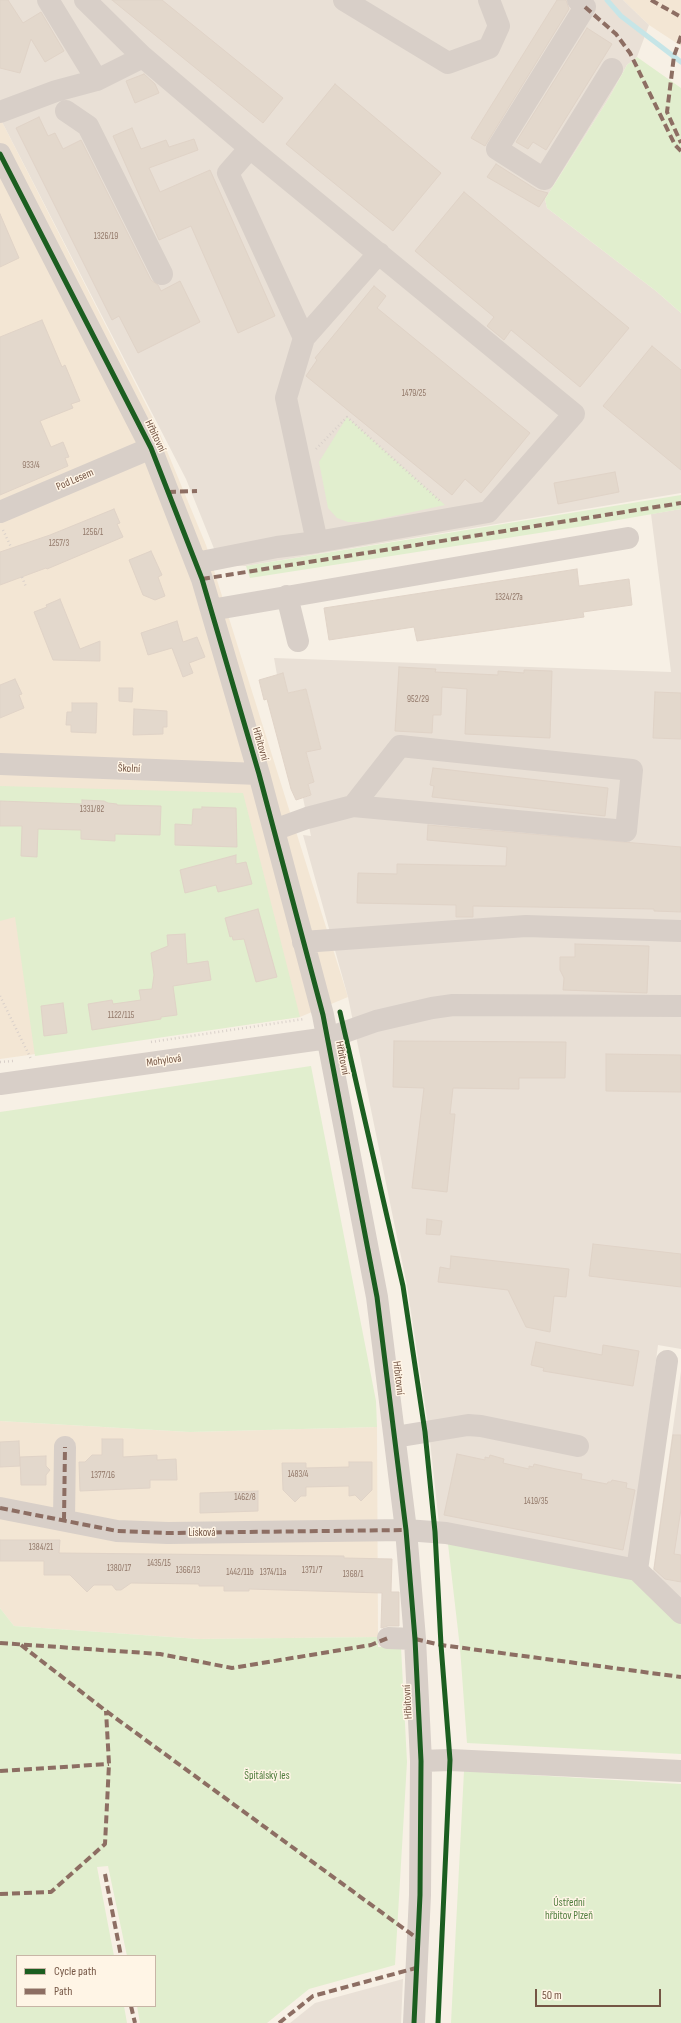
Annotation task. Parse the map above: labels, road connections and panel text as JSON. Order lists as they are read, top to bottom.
{
  "streets": {
    "street": [
      "Hřbitovní",
      "Pod Lesem",
      "Školní",
      "Mohylová",
      "Lísková"
    ]
  },
  "crossings": [
    ["Hřbitovní", "Pod Lesem"],
    ["Hřbitovní", "Školní"],
    ["Hřbitovní", "Mohylová"],
    ["Hřbitovní", "Lísková"]
  ],
  "parks": ["Špitálský les", "Ústřední hřbitov Plzeň"],
  "house_numbers": [
    "1326/19",
    "1479/25",
    "933/4",
    "1256/1",
    "1257/3",
    "1324/27a",
    "952/29",
    "1331/82",
    "1122/115",
    "1483/4",
    "1377/16",
    "1462/8",
    "1419/35",
    "1384/21",
    "1435/15",
    "1380/17",
    "1366/13",
    "1371/7",
    "1442/11b",
    "1374/11a",
    "1368/1"
  ],
  "legend": ["Cycle path", "Path"],
  "scale_bar": "50 m"
}
